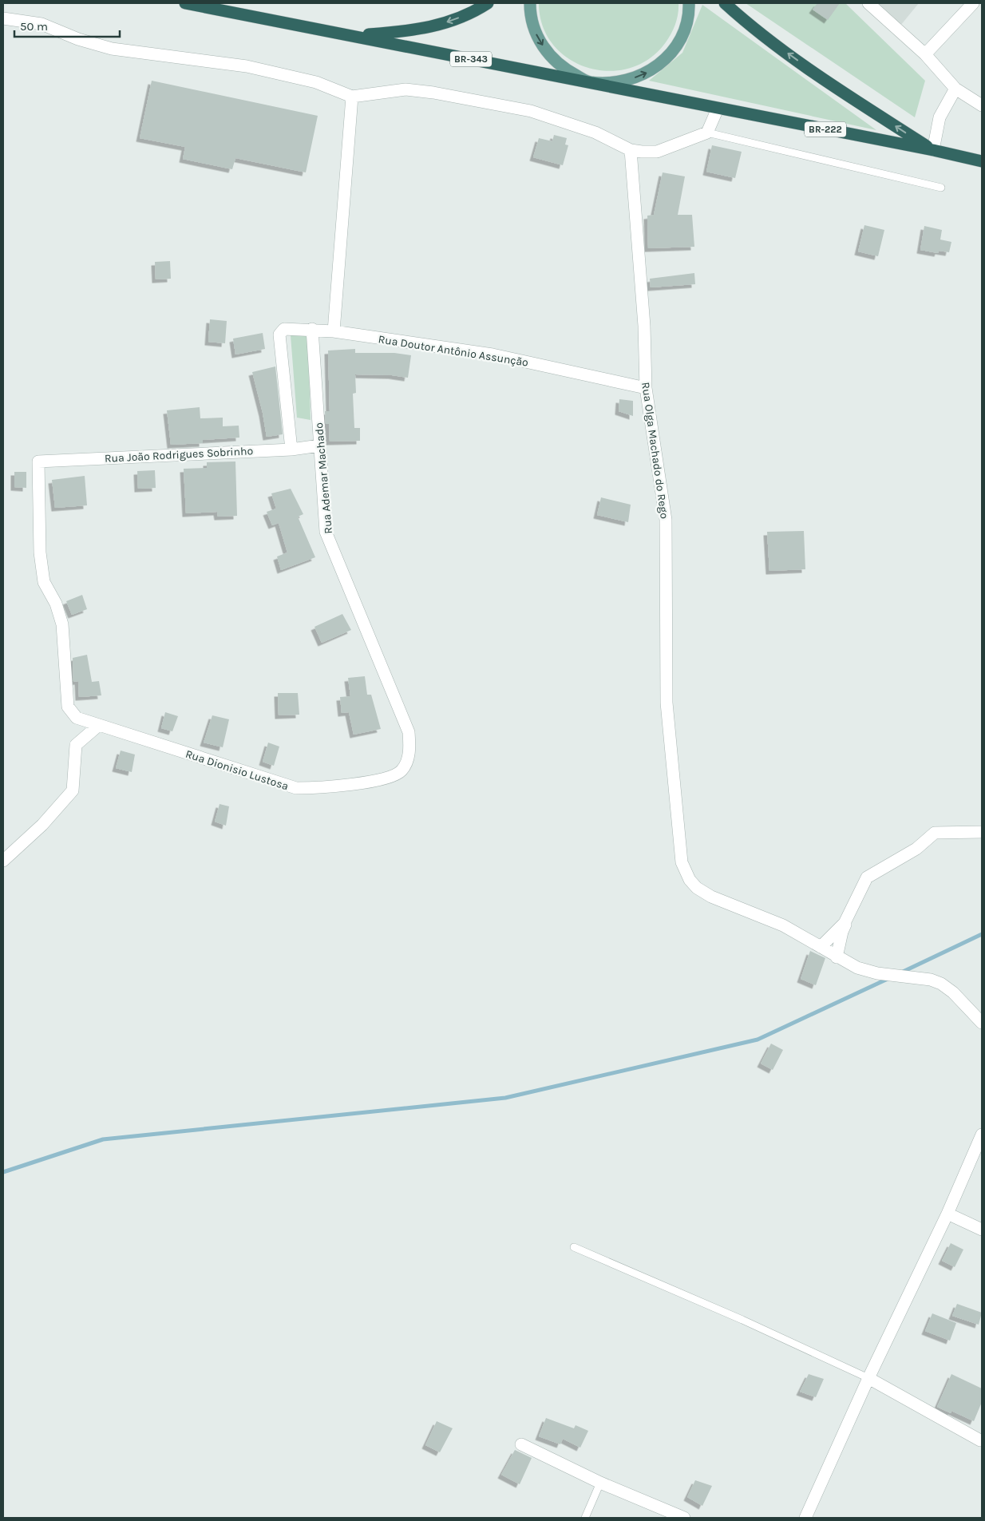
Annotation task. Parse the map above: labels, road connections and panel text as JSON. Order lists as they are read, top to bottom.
{
  "streets": {
    "highway": ["BR-343", "BR-222"],
    "street": [
      "Rua Doutor Antônio Assunção",
      "Rua Olga Machado do Rego",
      "Rua João Rodrigues Sobrinho",
      "Rua Ademar Machado",
      "Rua Dionisio Lustosa"
    ]
  },
  "crossings": [
    ["BR-343", "BR-222"],
    ["Rua Doutor Antônio Assunção", "Rua Olga Machado do Rego"],
    ["Rua Doutor Antônio Assunção", "Rua João Rodrigues Sobrinho"],
    ["Rua Doutor Antônio Assunção", "Rua Ademar Machado"],
    ["Rua João Rodrigues Sobrinho", "Rua Ademar Machado"],
    ["Rua João Rodrigues Sobrinho", "Rua Dionisio Lustosa"],
    ["Rua Ademar Machado", "Rua Dionisio Lustosa"]
  ],
  "scale_bar": "50 m"
}
